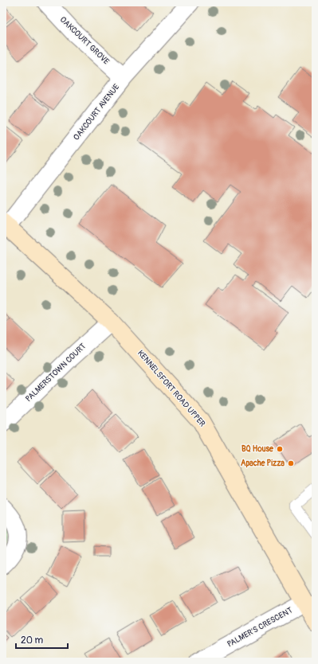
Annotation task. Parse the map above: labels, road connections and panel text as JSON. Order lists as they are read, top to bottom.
{
  "streets": {
    "street": [
      "OAKCOURT GROVE",
      "OAKCOURT AVENUE",
      "PALMERSTOWN COURT",
      "KENNELSFORT ROAD UPPER",
      "PALMER'S CRESCENT"
    ]
  },
  "crossings": [
    ["OAKCOURT GROVE", "OAKCOURT AVENUE"],
    ["OAKCOURT AVENUE", "KENNELSFORT ROAD UPPER"],
    ["PALMERSTOWN COURT", "KENNELSFORT ROAD UPPER"],
    ["KENNELSFORT ROAD UPPER", "PALMER'S CRESCENT"]
  ],
  "places": ["BQ House", "Apache Pizza"],
  "scale_bar": "20 m"
}
